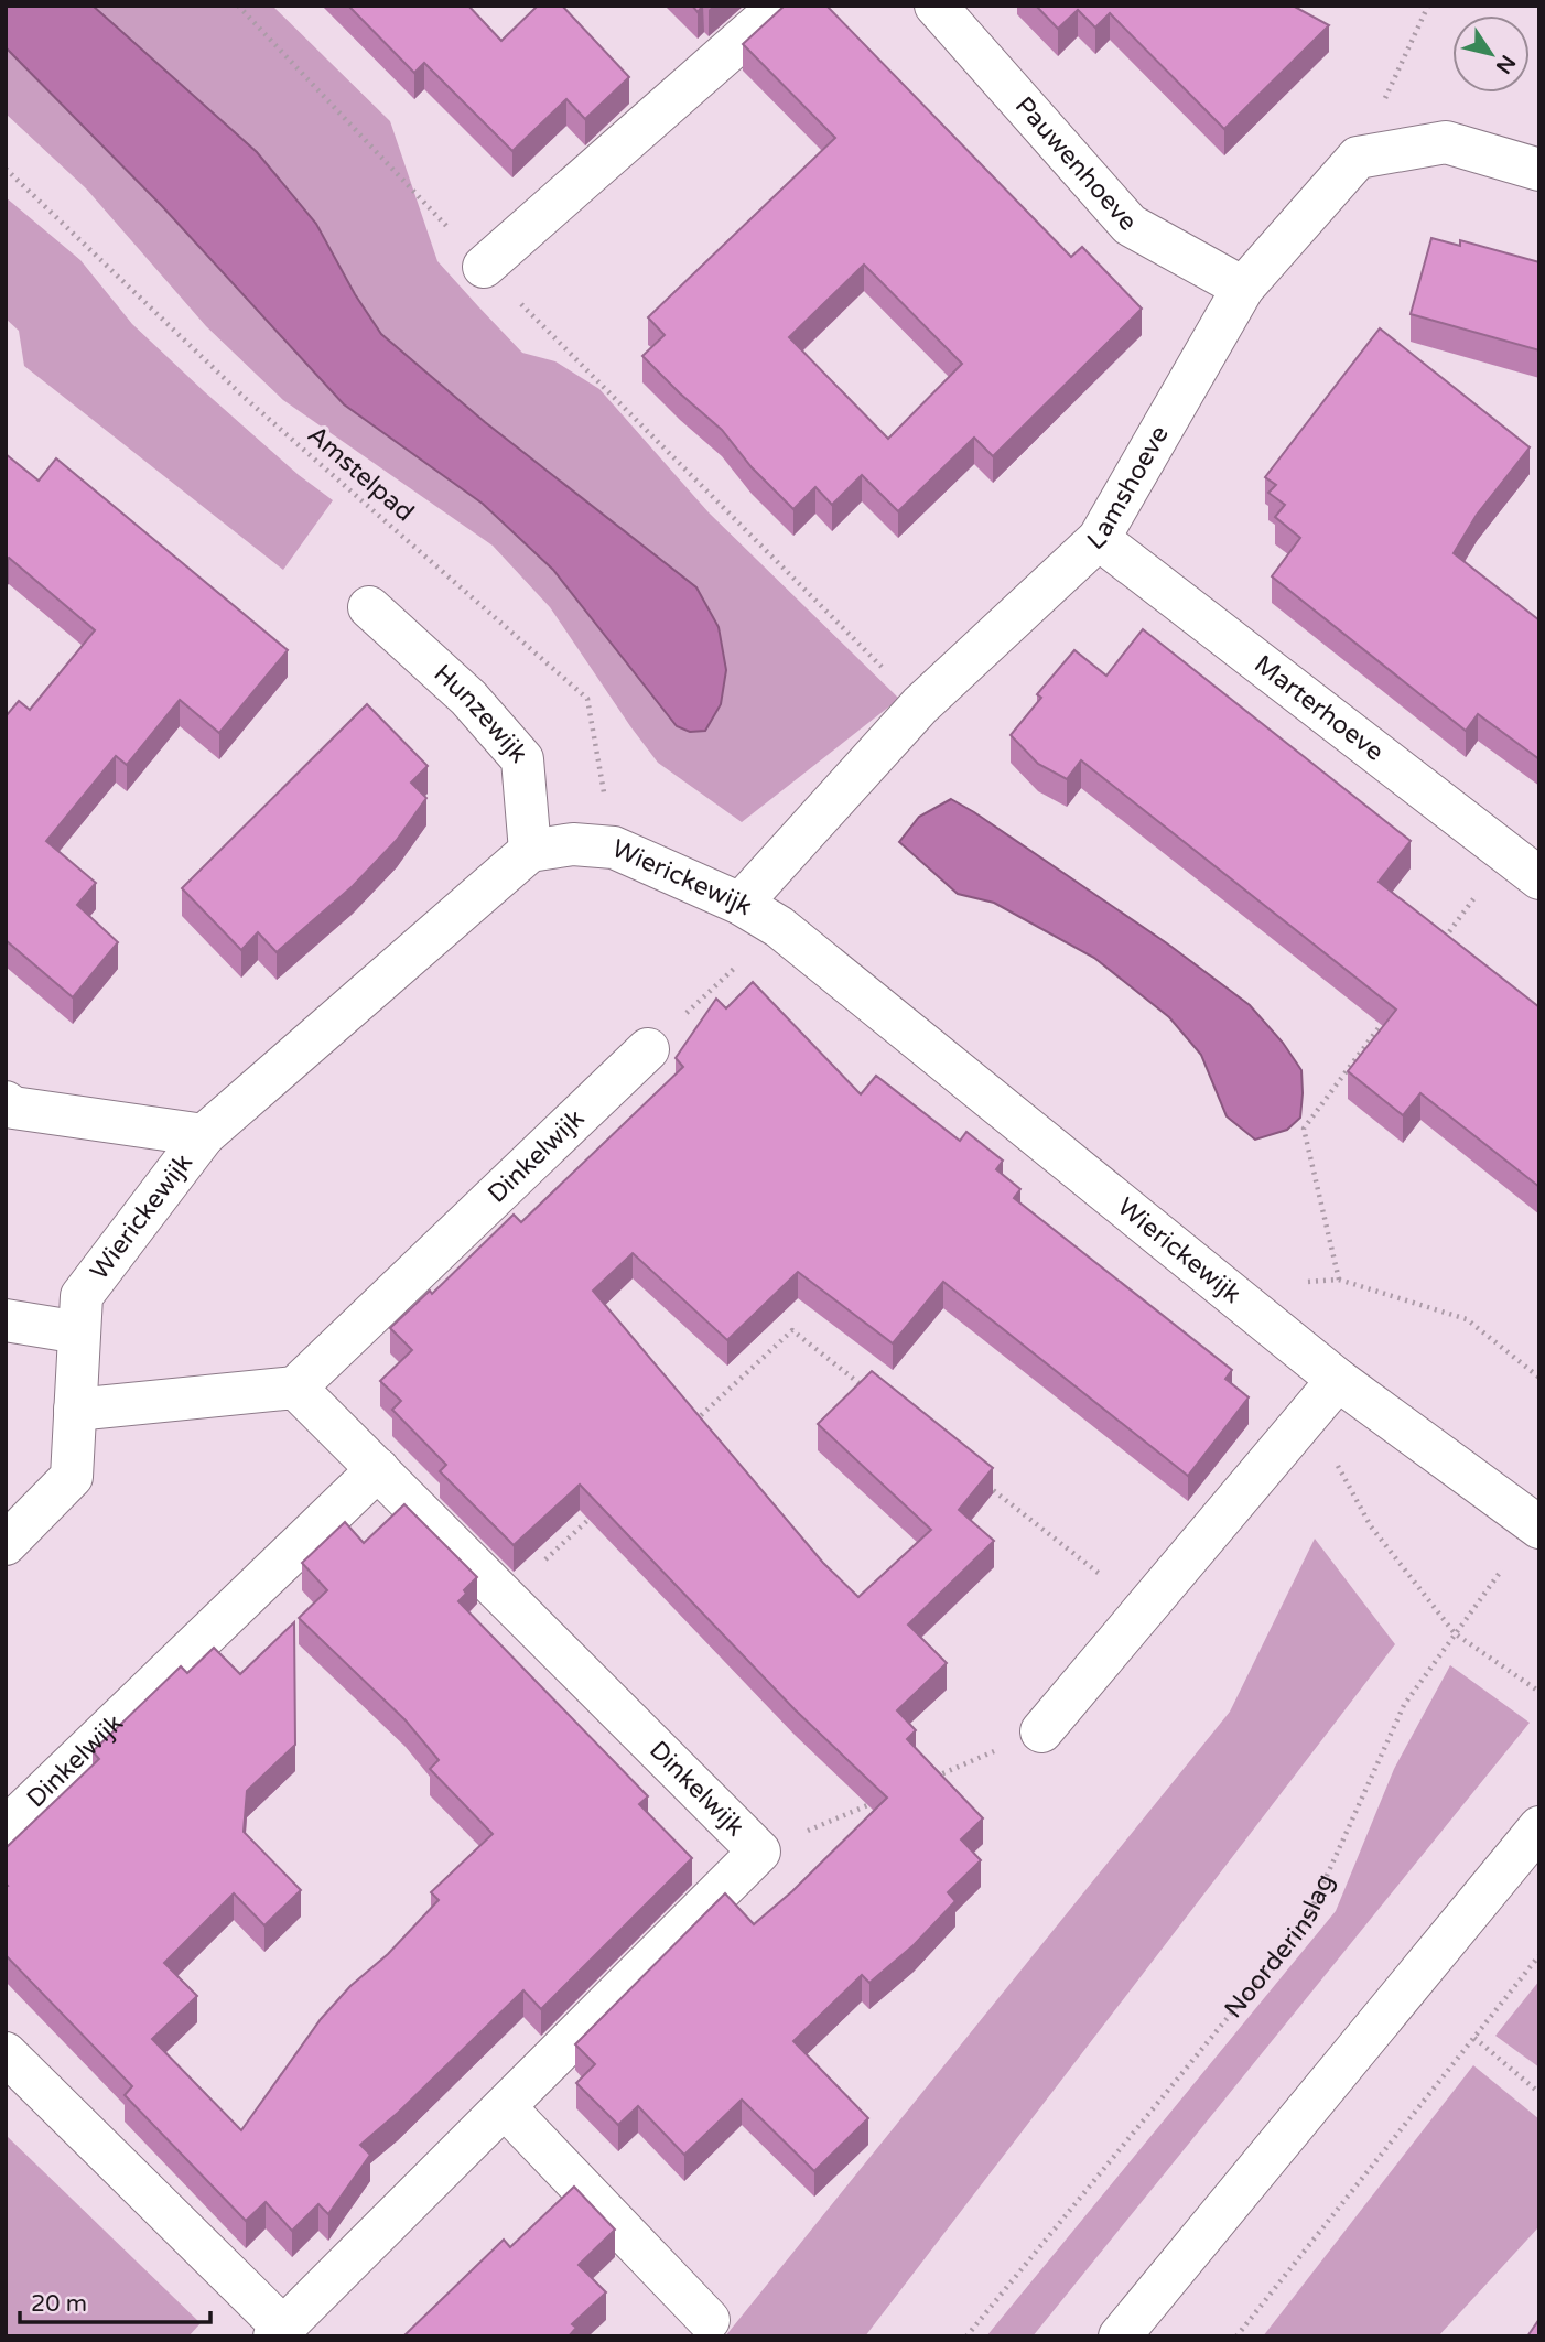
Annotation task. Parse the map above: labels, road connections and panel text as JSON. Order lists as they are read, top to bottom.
{
  "streets": {
    "street": [
      "Pauwenhoeve",
      "Lamshoeve",
      "Marterhoeve",
      "Hunzewijk",
      "Wierickewijk",
      "Dinkelwijk"
    ],
    "path": ["Amstelpad", "Noorderinslag"]
  },
  "crossings": [
    ["Pauwenhoeve", "Lamshoeve"],
    ["Amstelpad", "Wierickewijk"],
    ["Lamshoeve", "Marterhoeve"],
    ["Lamshoeve", "Wierickewijk"],
    ["Hunzewijk", "Wierickewijk"],
    ["Wierickewijk", "Noorderinslag"]
  ],
  "scale_bar": "20 m",
  "north": "bottom right"
}
